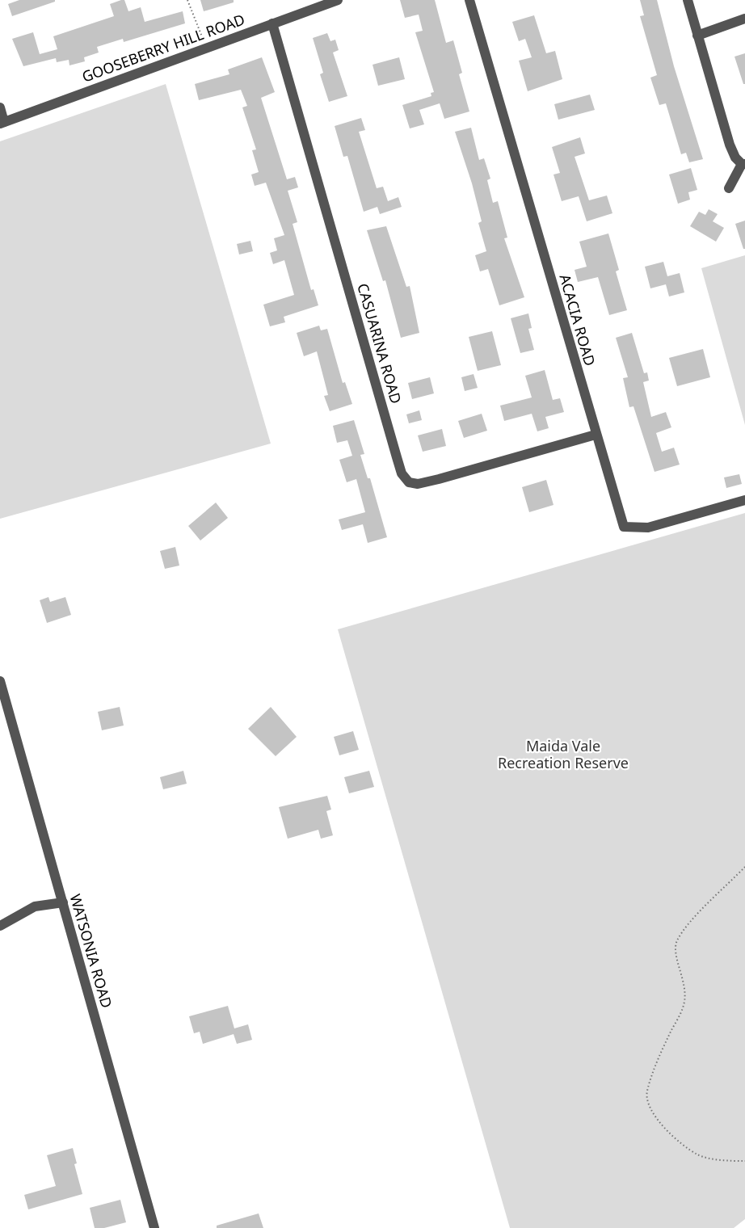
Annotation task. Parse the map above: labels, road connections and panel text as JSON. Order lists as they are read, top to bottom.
{
  "streets": {
    "street": [
      "GOOSEBERRY HILL ROAD",
      "ACACIA ROAD",
      "CASUARINA ROAD",
      "WATSONIA ROAD"
    ]
  },
  "crossings": [
    ["GOOSEBERRY HILL ROAD", "CASUARINA ROAD"],
    ["ACACIA ROAD", "CASUARINA ROAD"]
  ],
  "parks": ["Maida Vale Recreation Reserve"]
}
